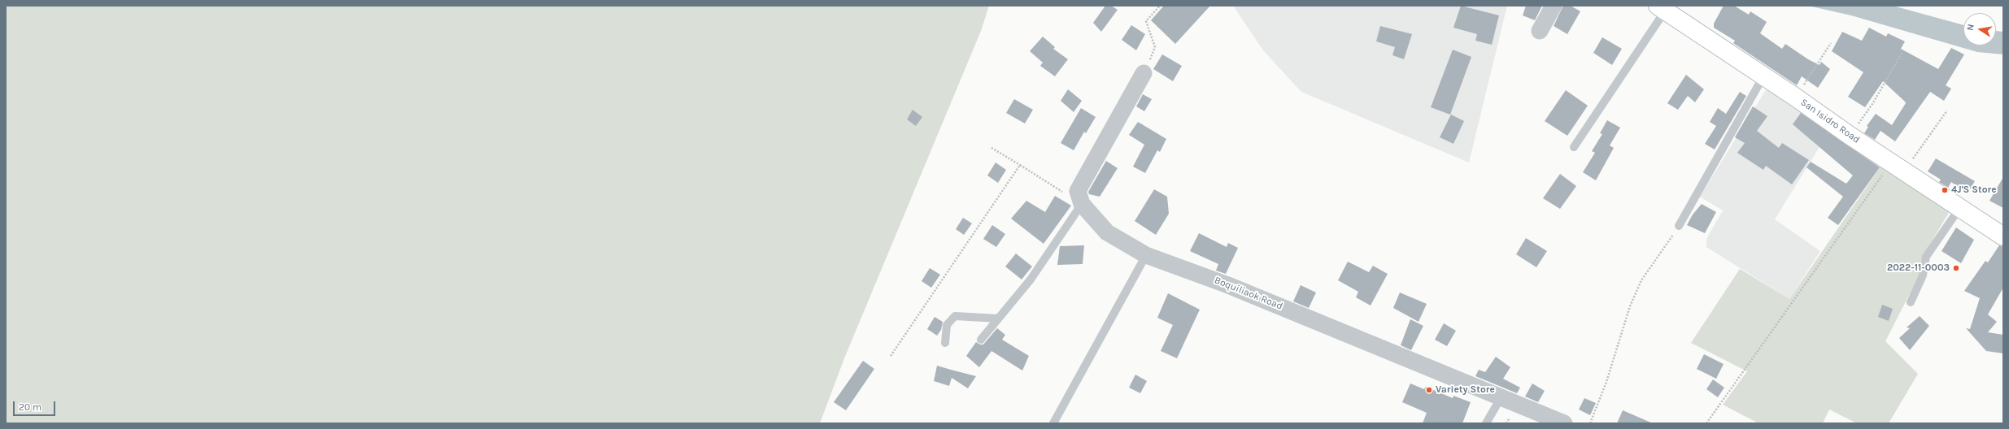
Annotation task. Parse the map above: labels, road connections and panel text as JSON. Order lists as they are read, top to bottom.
{
  "streets": {
    "street": ["San Isidro Road", "Boquiliaok Road"]
  },
  "places": ["4J'S Store", "2022-11-0003", "Variety Store"],
  "scale_bar": "20 m",
  "north": "left"
}
